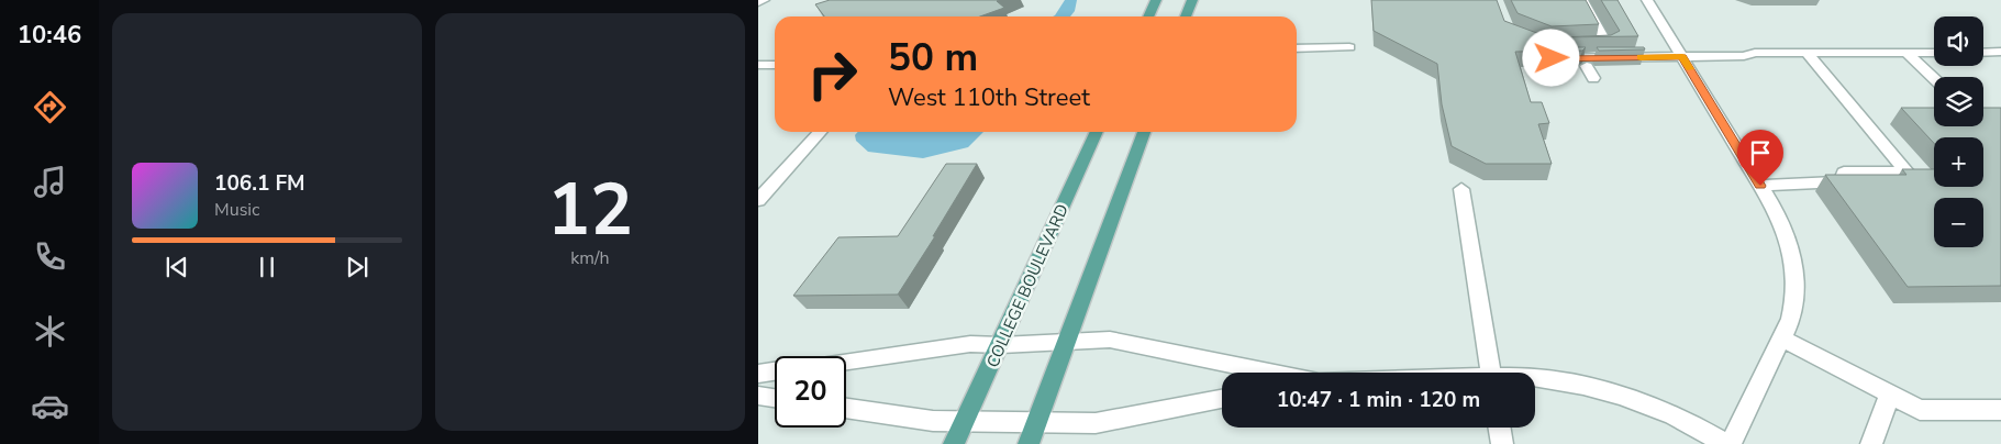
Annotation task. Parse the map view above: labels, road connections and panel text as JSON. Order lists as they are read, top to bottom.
{
  "streets": {
    "main road": ["COLLEGE BOULEVARD"]
  },
  "page": {
    "tabs": "10:46",
    "tile": ["12", "km/h"],
    "map_buttons": ["+", "−"],
    "turn": ["50 m", "West 110th Street"],
    "song": ["106.1 FM", "Music"],
    "limit": "20",
    "trip": "10:47 · 1 min · 120 m"
  }
}
